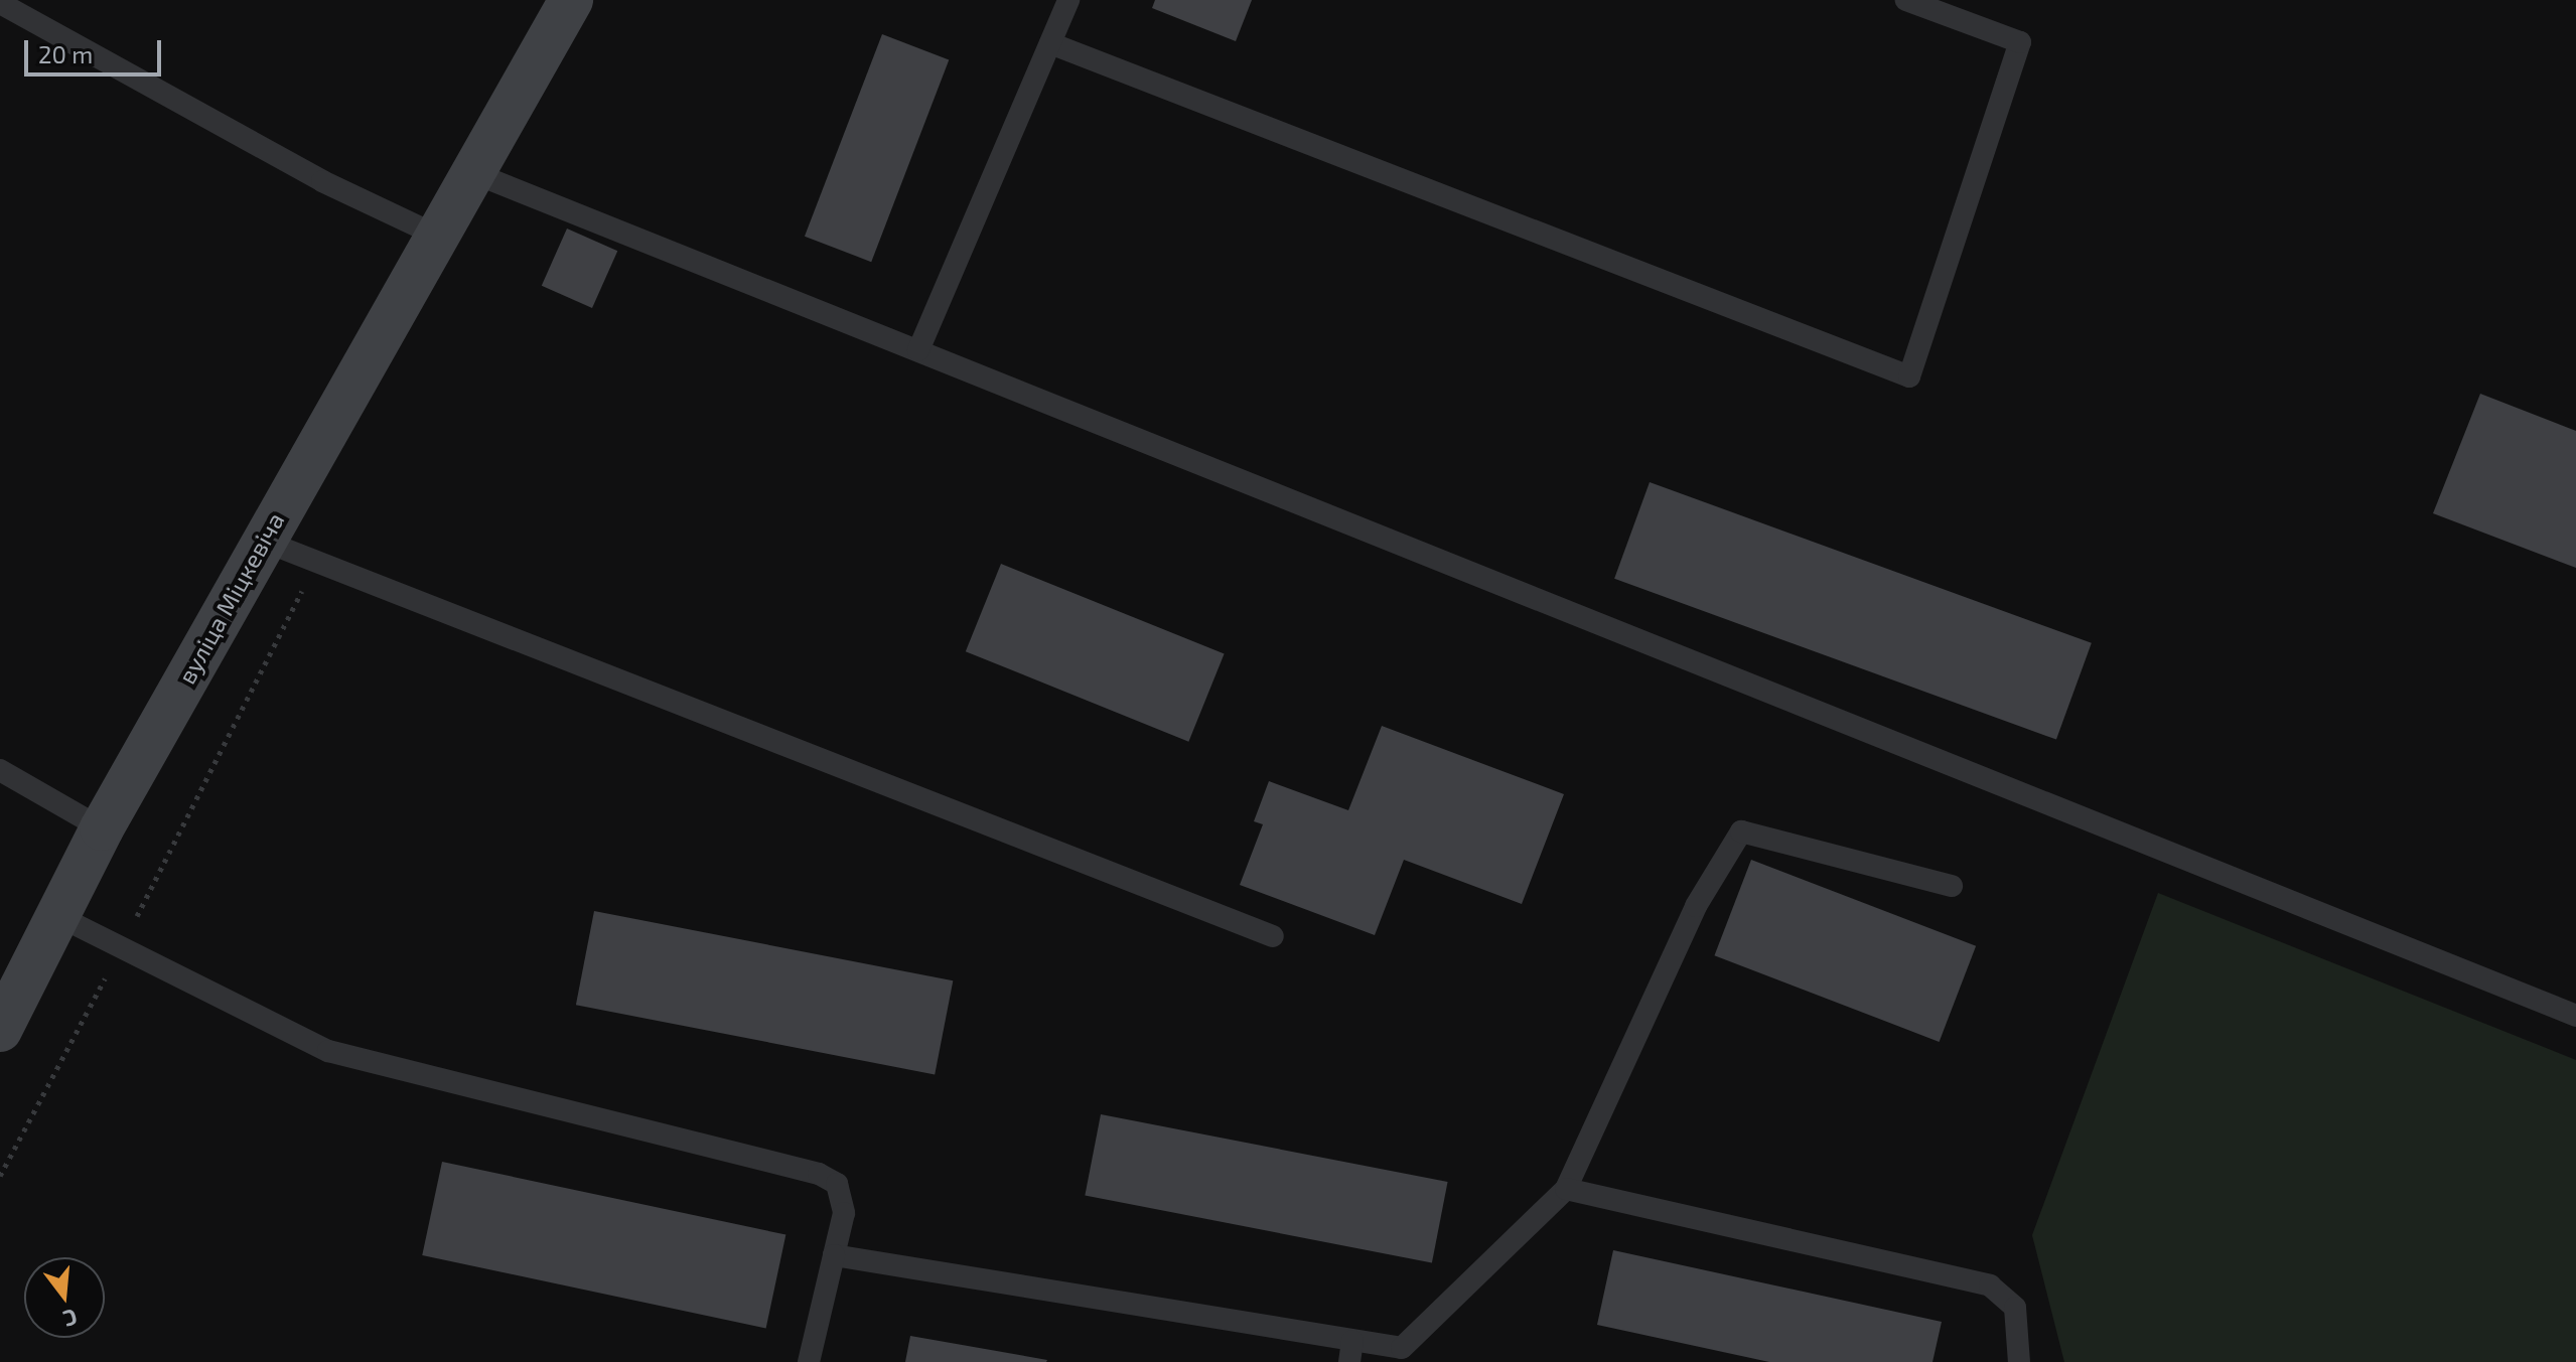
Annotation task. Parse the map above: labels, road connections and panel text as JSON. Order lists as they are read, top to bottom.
{
  "streets": {
    "street": ["вуліца Міцкевіча"]
  },
  "scale_bar": "20 m",
  "north": "bottom"
}
